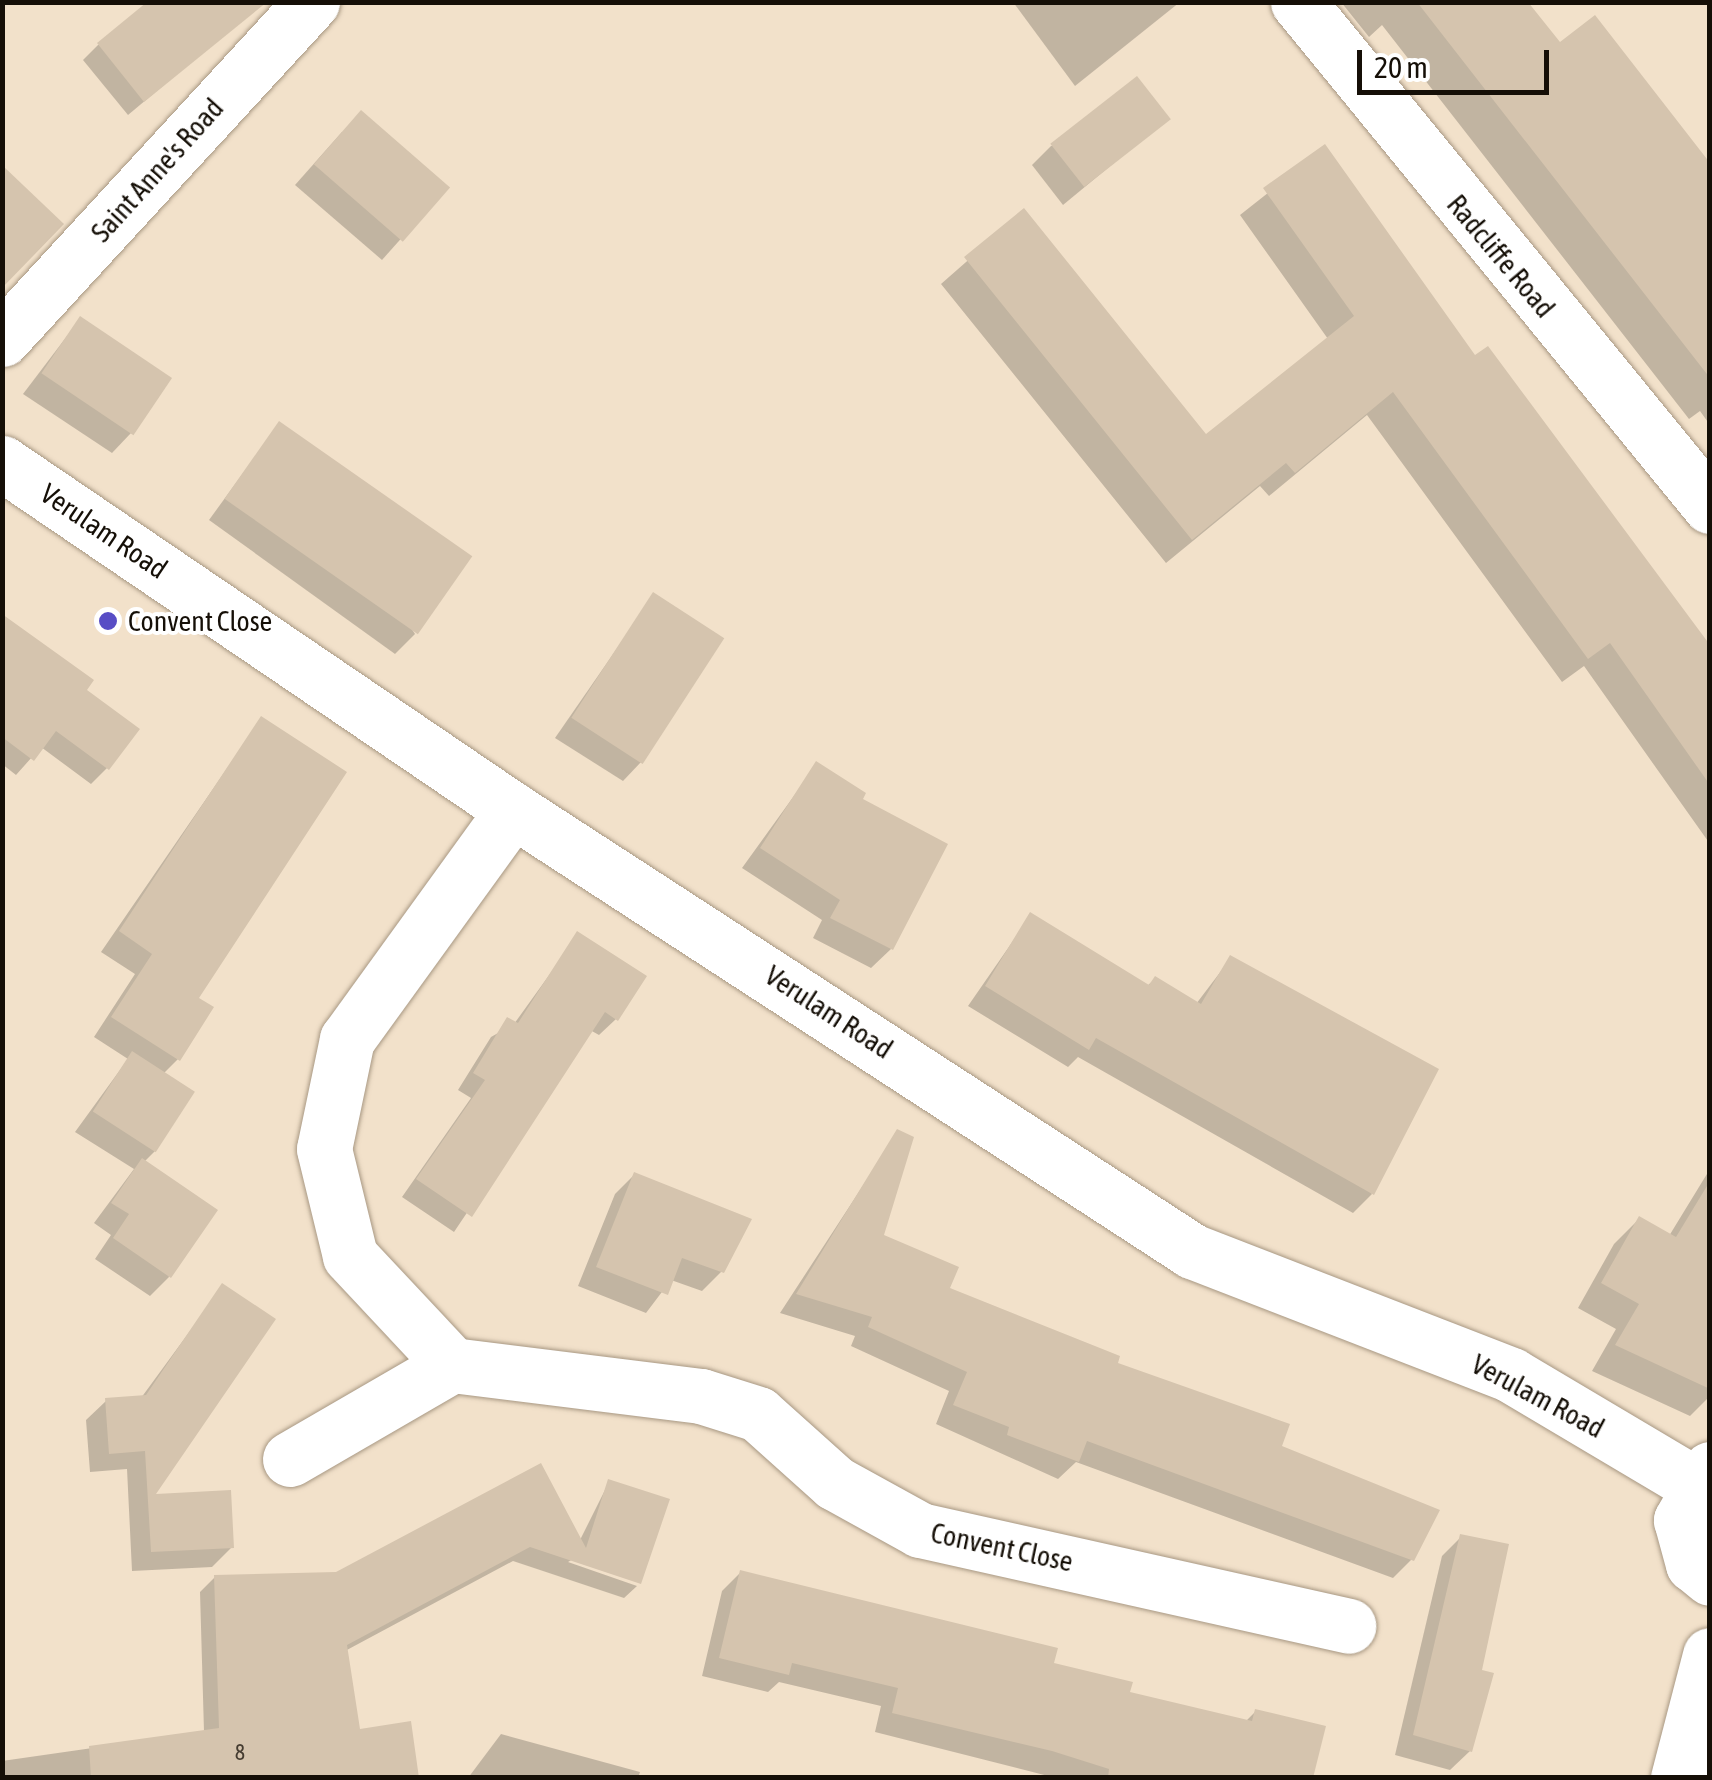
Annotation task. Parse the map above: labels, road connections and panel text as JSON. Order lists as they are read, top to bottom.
{
  "streets": {
    "street": [
      "Saint Anne's Road",
      "Radcliffe Road",
      "Verulam Road",
      "Convent Close"
    ]
  },
  "places": ["Convent Close"],
  "house_numbers": ["8"],
  "scale_bar": "20 m"
}
